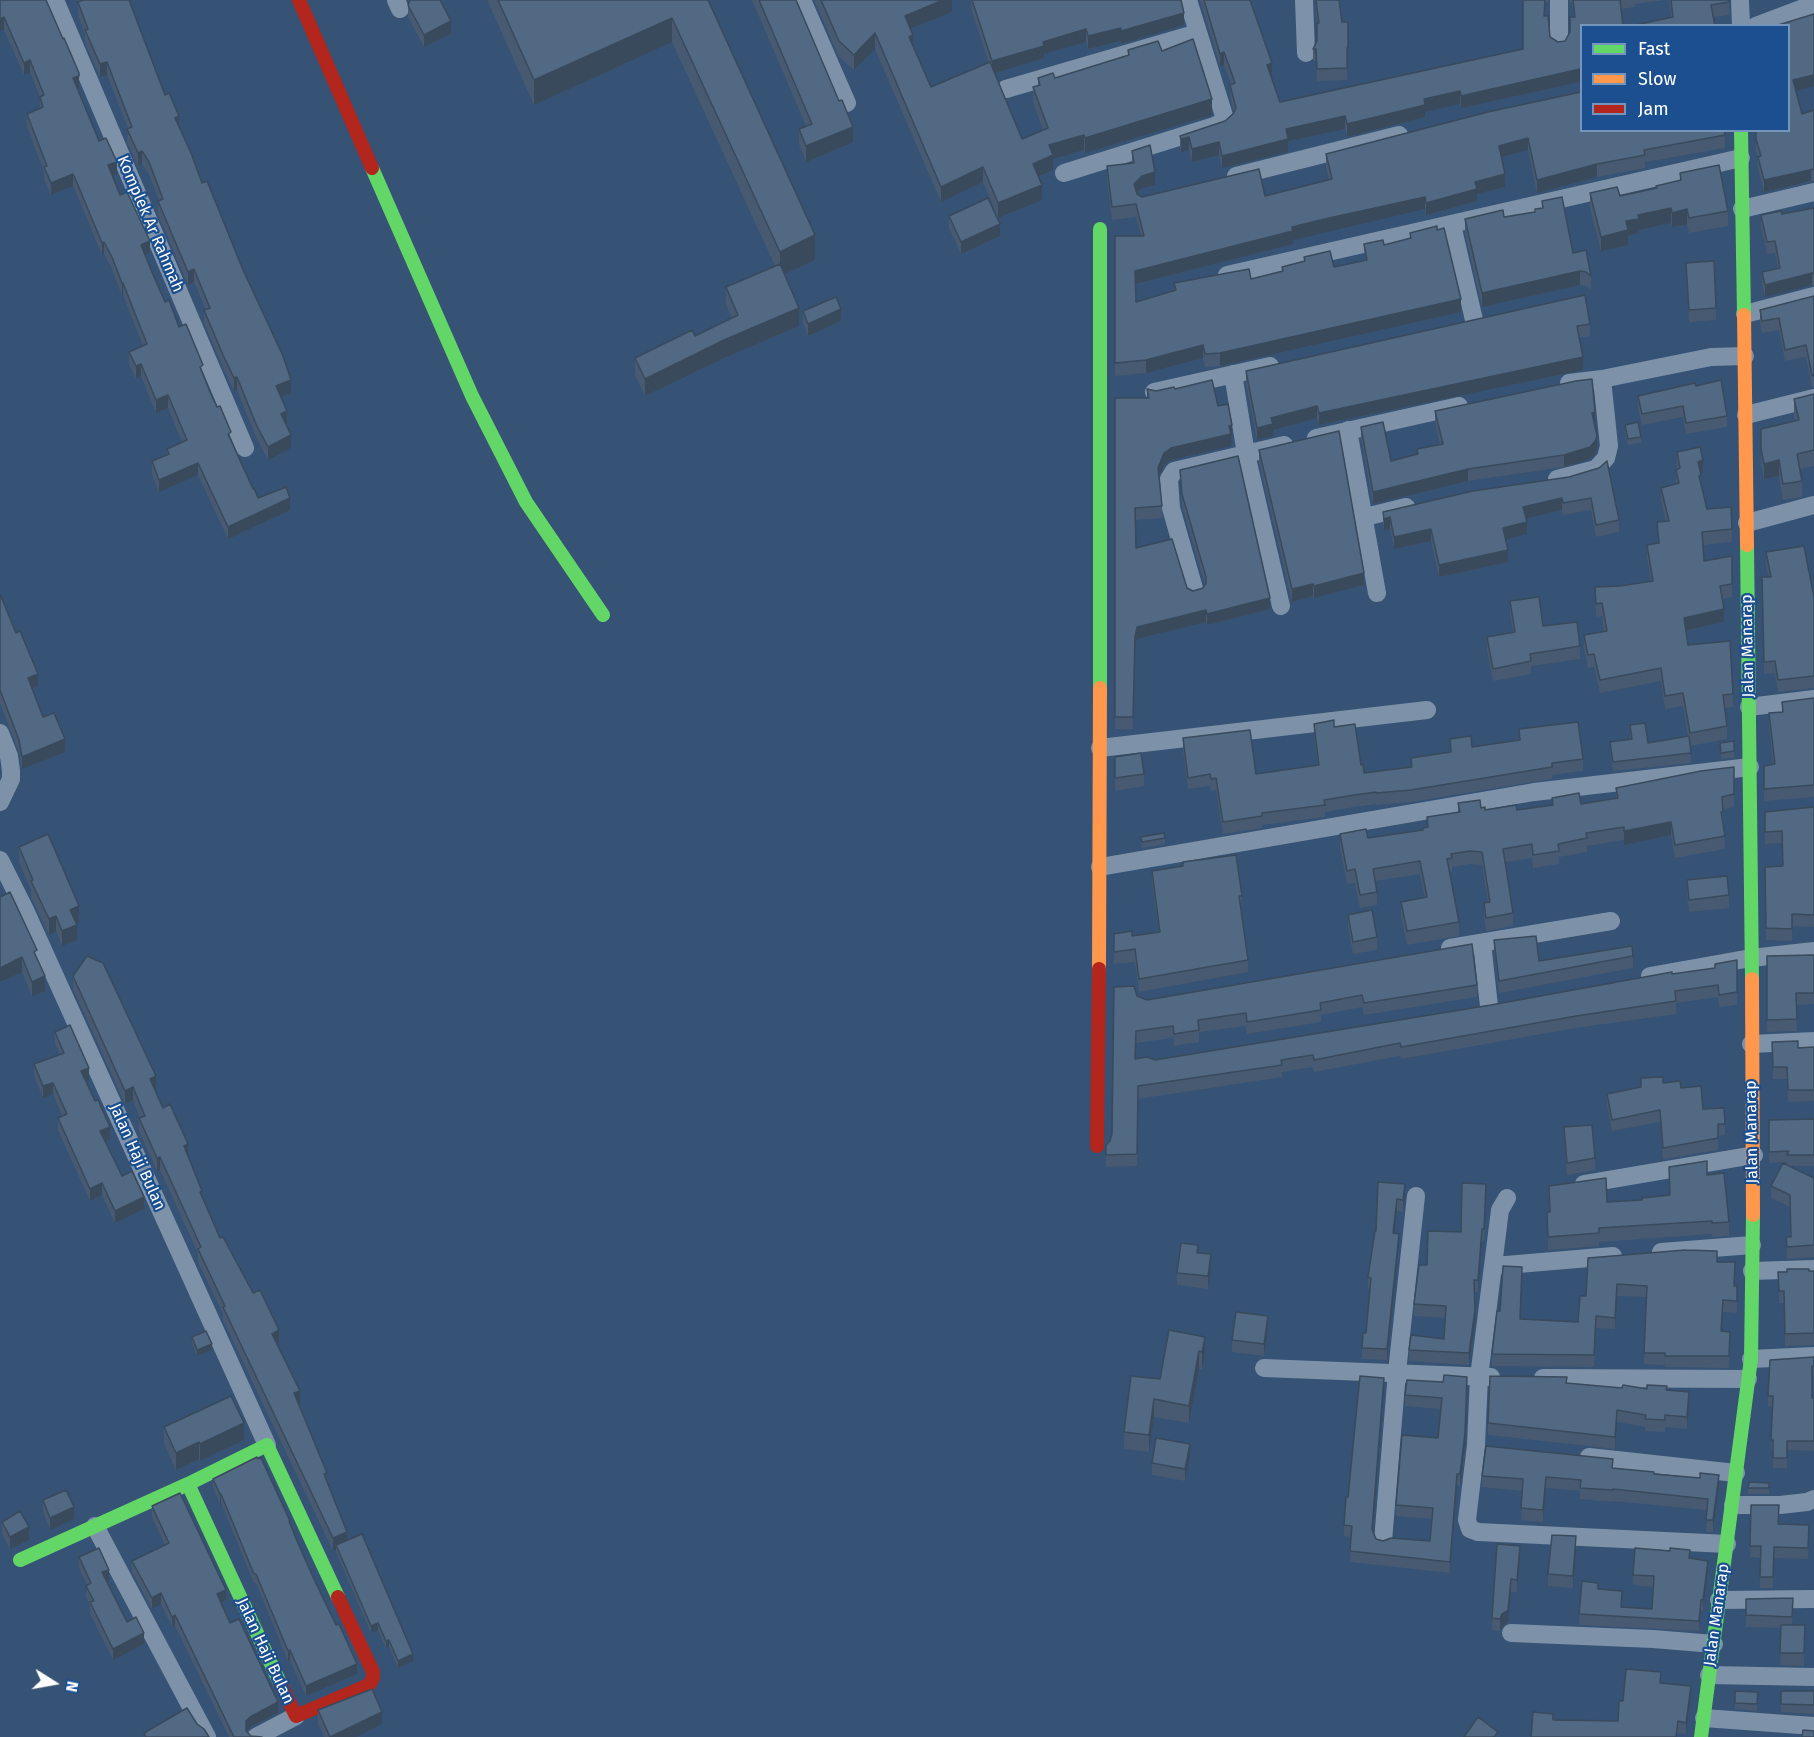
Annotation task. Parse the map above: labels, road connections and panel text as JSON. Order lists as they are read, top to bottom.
{
  "streets": {
    "street": ["Komplek Ar Rahmah", "Jalan Manarap", "Jalan Haji Bulan"]
  },
  "legend": ["Fast", "Slow", "Jam"],
  "north": "right"
}
